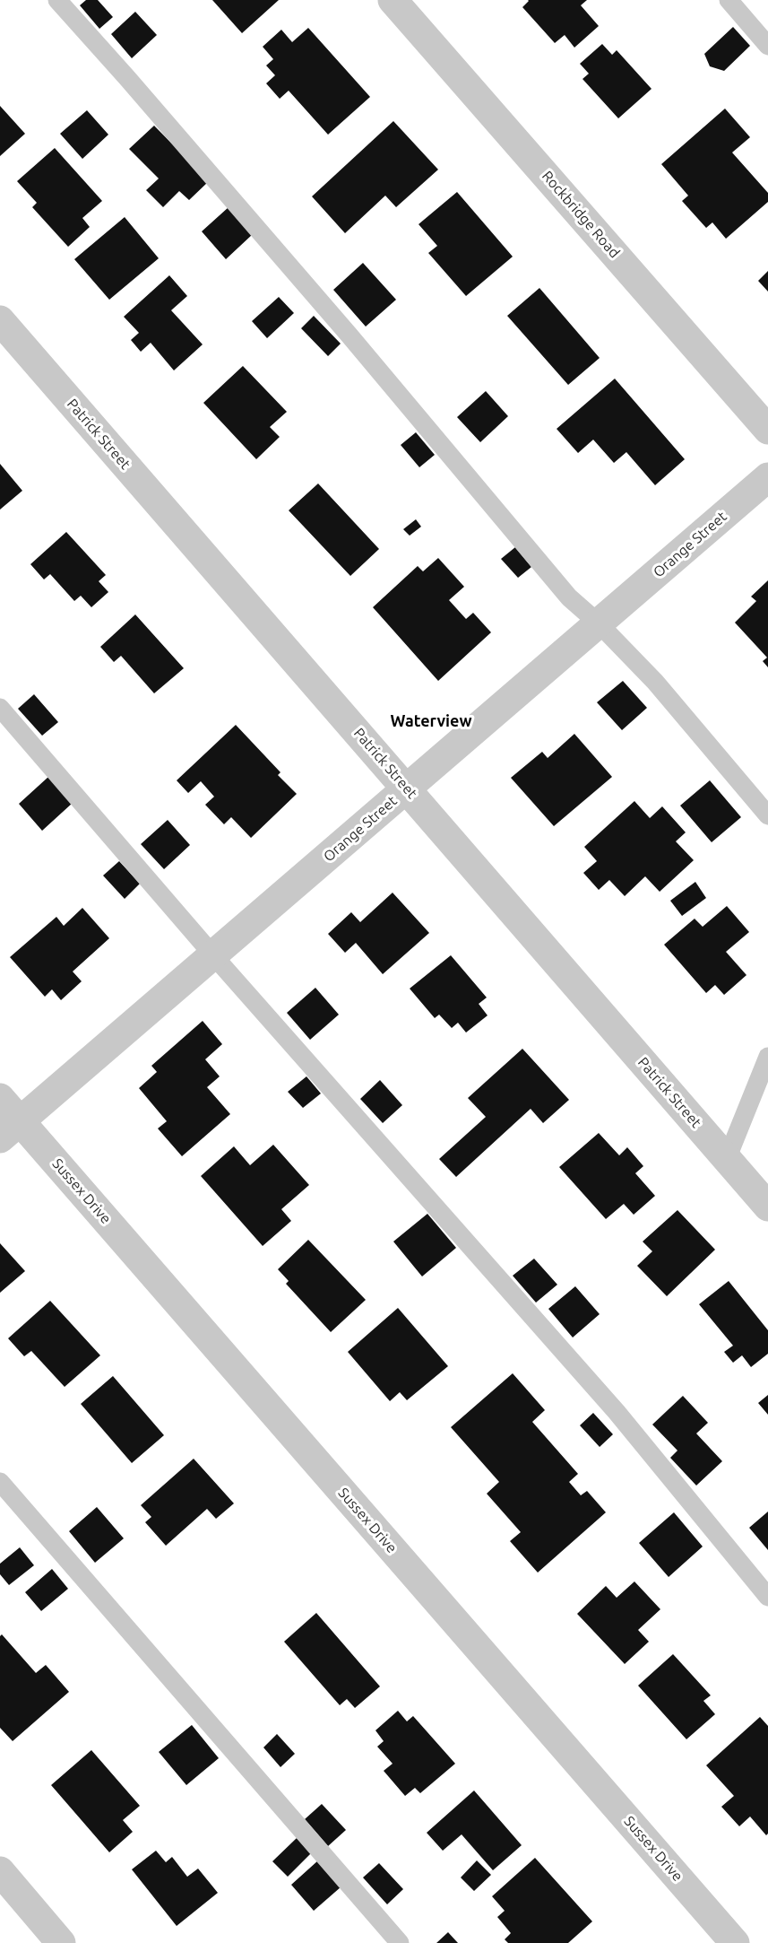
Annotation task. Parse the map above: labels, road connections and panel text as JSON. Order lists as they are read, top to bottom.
{
  "streets": {
    "street": [
      "Rockbridge Road",
      "Patrick Street",
      "Orange Street",
      "Sussex Drive"
    ]
  },
  "crossings": [
    ["Patrick Street", "Orange Street"],
    ["Orange Street", "Sussex Drive"]
  ],
  "districts": ["Waterview"]
}
